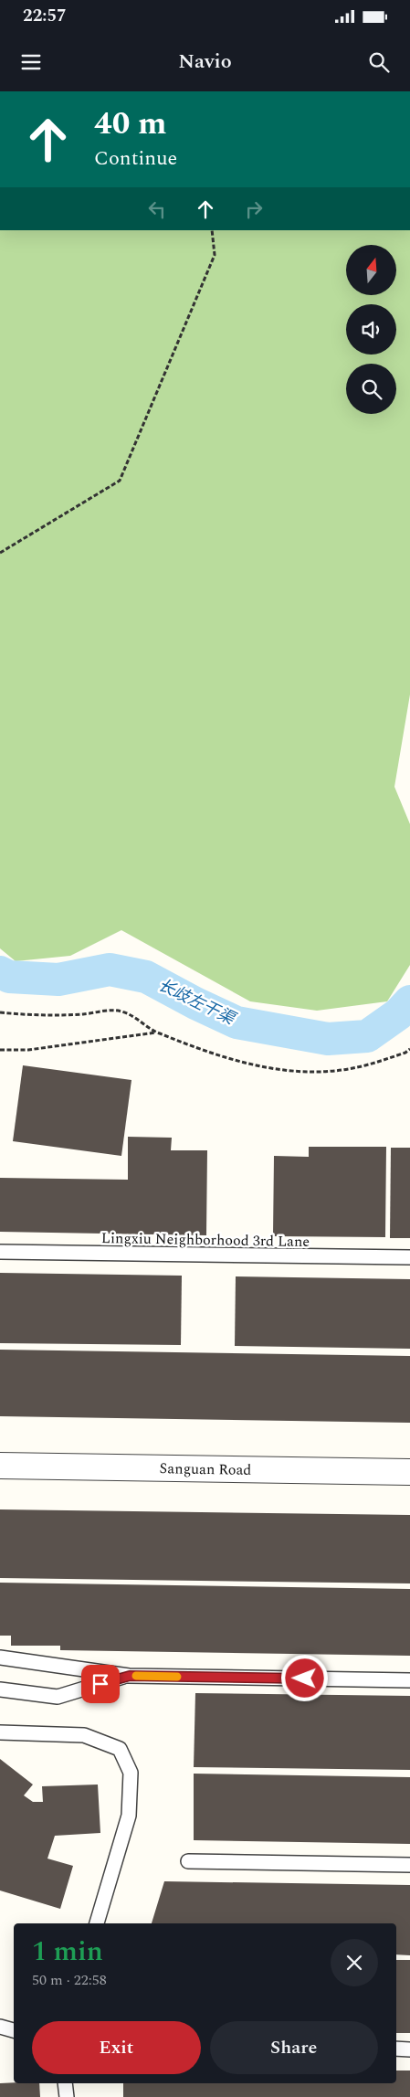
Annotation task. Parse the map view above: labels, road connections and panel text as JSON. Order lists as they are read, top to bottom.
{
  "streets": {
    "street": ["Sanguan Road"],
    "lane": ["Lingxiu Neighborhood 3rd Lane"]
  },
  "water": ["长歧左干渠"],
  "north": "top",
  "page": {
    "status": "22:57",
    "header": "Navio",
    "turn": ["40 m", "Continue"],
    "heading": ["1 min", "50 m · 22:58"],
    "buttons": ["Exit", "Share"]
  }
}
